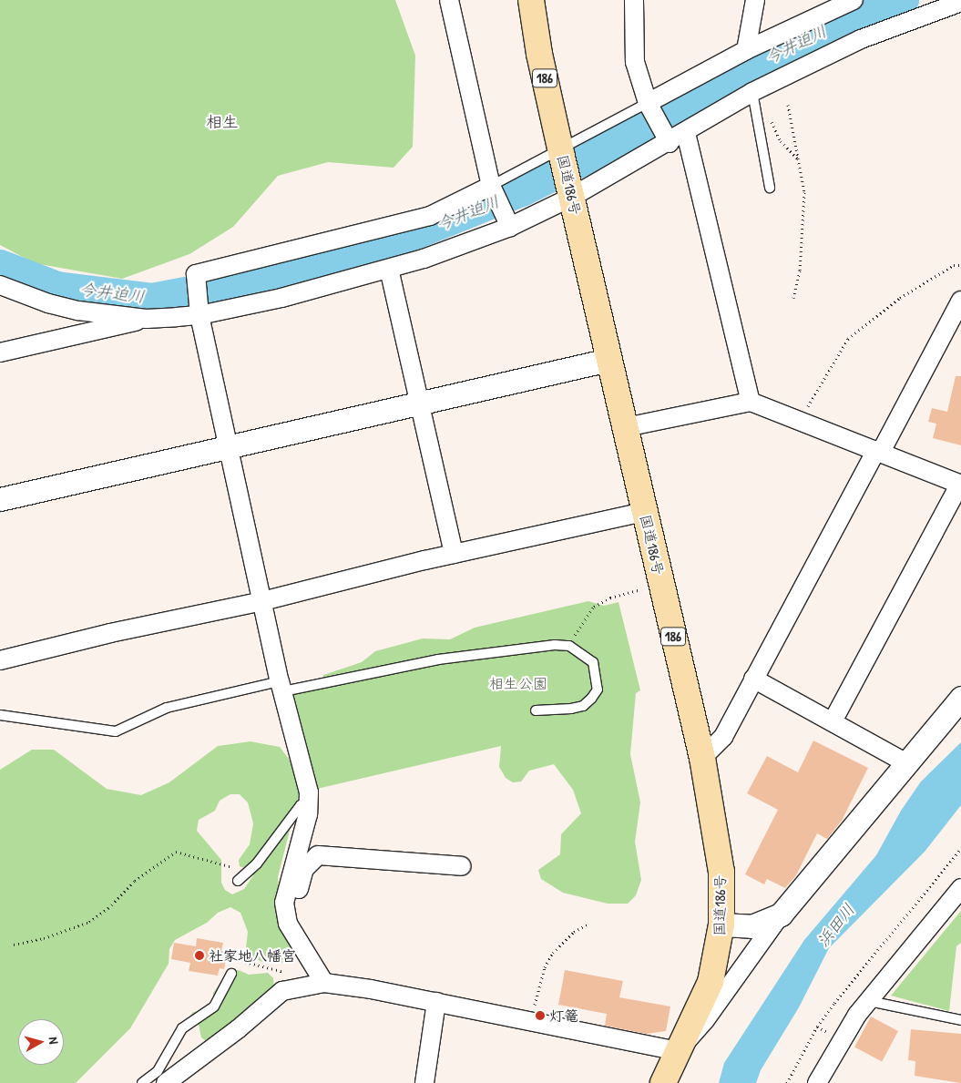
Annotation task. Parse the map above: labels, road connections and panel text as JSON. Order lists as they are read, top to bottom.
{
  "streets": {
    "highway": ["186", "国道186号"]
  },
  "districts": ["相生"],
  "water": ["今井迫川", "浜田川"],
  "parks": ["相生公園"],
  "places": ["社家地八幡宮", "灯篭"],
  "north": "right"
}
